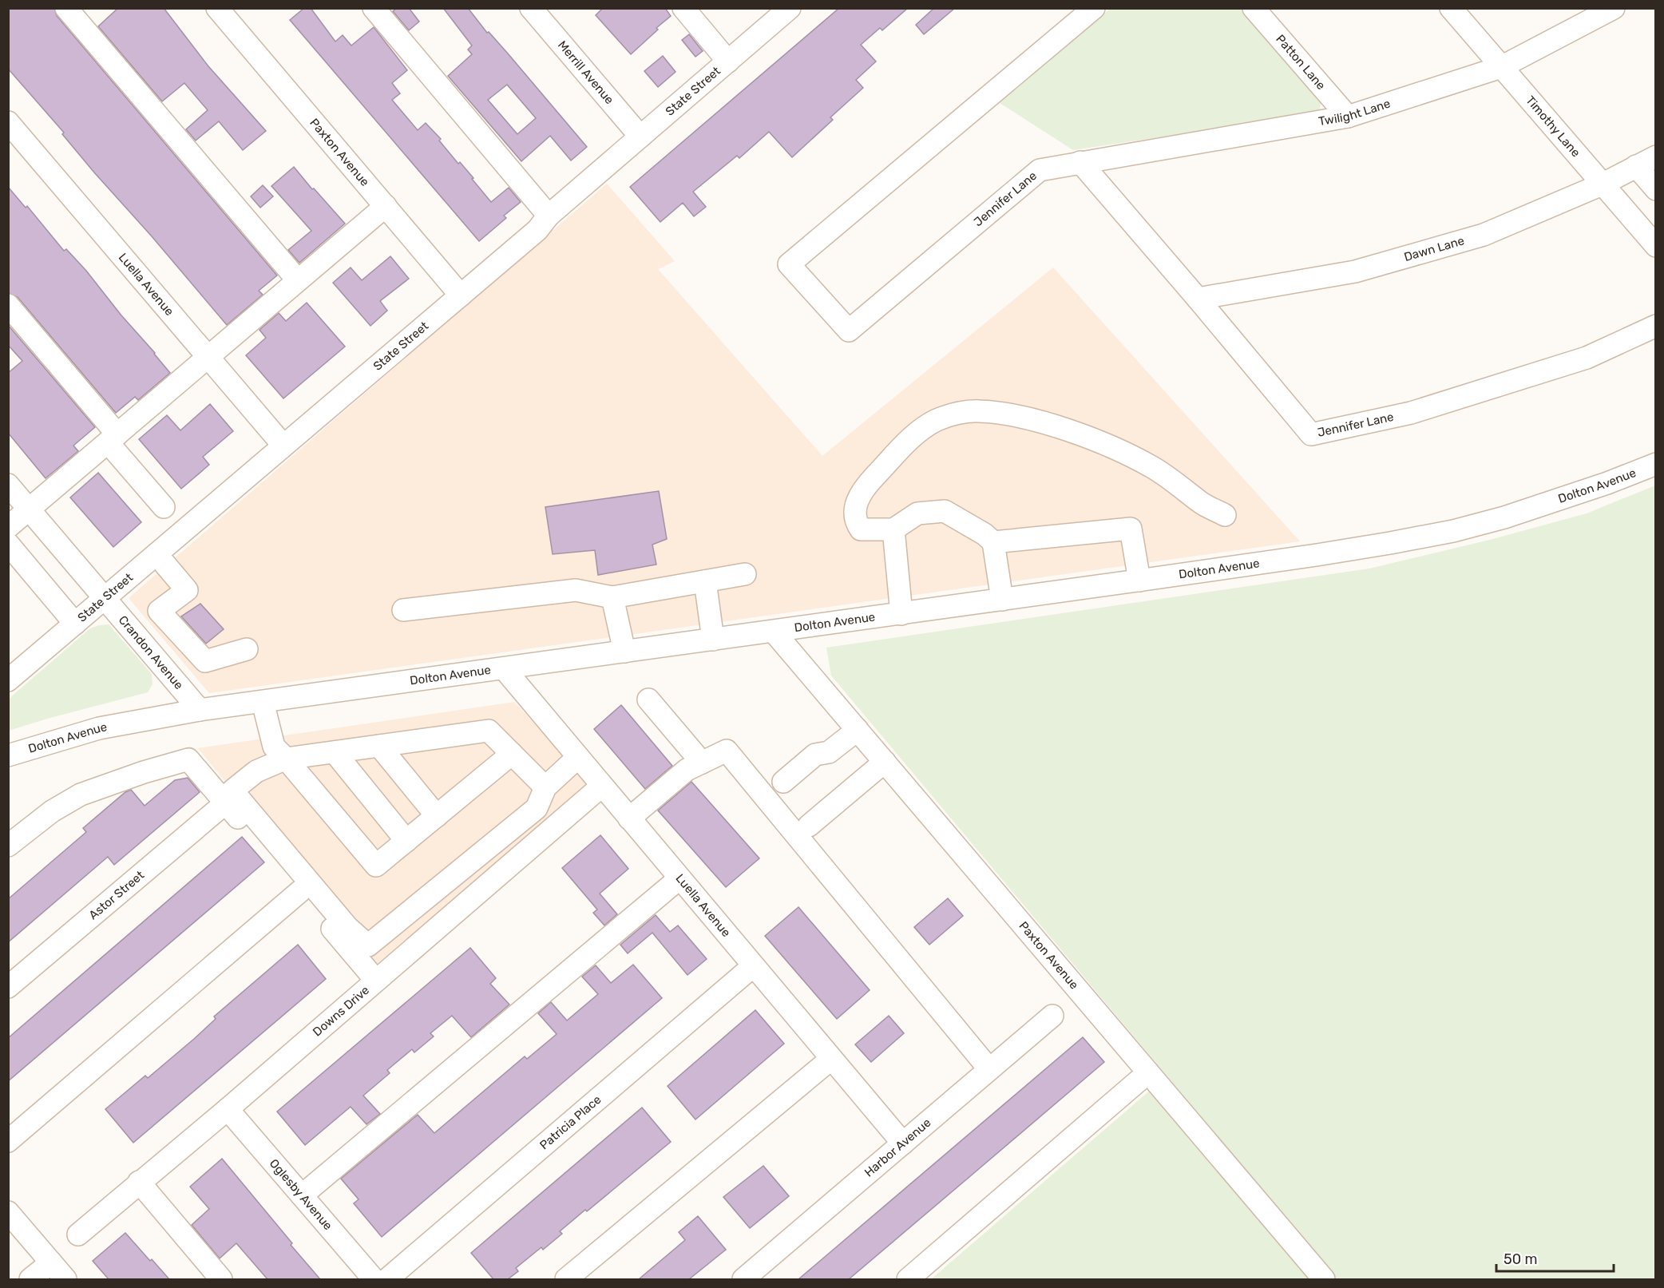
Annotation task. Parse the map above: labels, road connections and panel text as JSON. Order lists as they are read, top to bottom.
{
  "streets": {
    "street": [
      "Patton Lane",
      "Merrill Avenue",
      "State Street",
      "Twilight Lane",
      "Timothy Lane",
      "Paxton Avenue",
      "Jennifer Lane",
      "Dawn Lane",
      "Luella Avenue",
      "Dolton Avenue",
      "Crandon Avenue",
      "Astor Street",
      "Downs Drive",
      "Patricia Place",
      "Harbor Avenue",
      "Oglesby Avenue"
    ]
  },
  "crossings": [
    ["Patton Lane", "Twilight Lane"],
    ["Merrill Avenue", "State Street"],
    ["State Street", "Paxton Avenue"],
    ["State Street", "Luella Avenue"],
    ["State Street", "Crandon Avenue"],
    ["Twilight Lane", "Timothy Lane"],
    ["Twilight Lane", "Jennifer Lane"],
    ["Timothy Lane", "Dawn Lane"],
    ["Paxton Avenue", "Dolton Avenue"],
    ["Jennifer Lane", "Dawn Lane"],
    ["Luella Avenue", "Dolton Avenue"],
    ["Luella Avenue", "Downs Drive"],
    ["Luella Avenue", "Patricia Place"],
    ["Luella Avenue", "Harbor Avenue"],
    ["Dolton Avenue", "Crandon Avenue"],
    ["Downs Drive", "Oglesby Avenue"]
  ],
  "scale_bar": "50 m"
}
